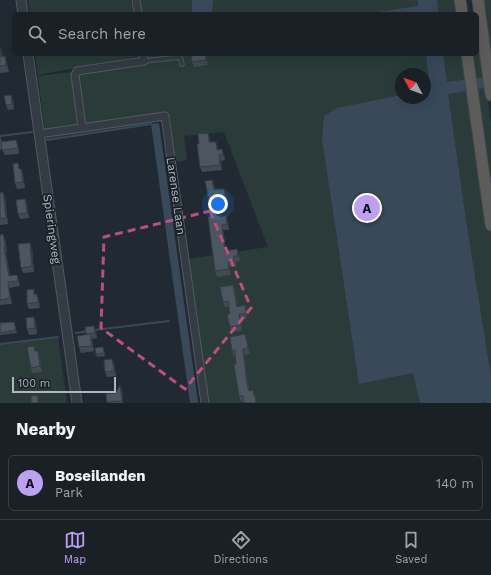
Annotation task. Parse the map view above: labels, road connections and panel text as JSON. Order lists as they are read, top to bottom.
{
  "streets": {
    "street": ["Larense Laan", "Spieringweg"]
  },
  "crossings": [
    ["Larense Laan", "Spieringweg"]
  ],
  "scale_bar": "100 m",
  "north": "top left",
  "page": {
    "search": "Search here",
    "pins": "A",
    "scale": "100 m",
    "heading": "Nearby",
    "list": [
      {
        "mark": "A",
        "name": "Boseilanden",
        "note": "Park",
        "value": "140 m"
      }
    ],
    "nav": ["Map", "Directions", "Saved"]
  }
}
